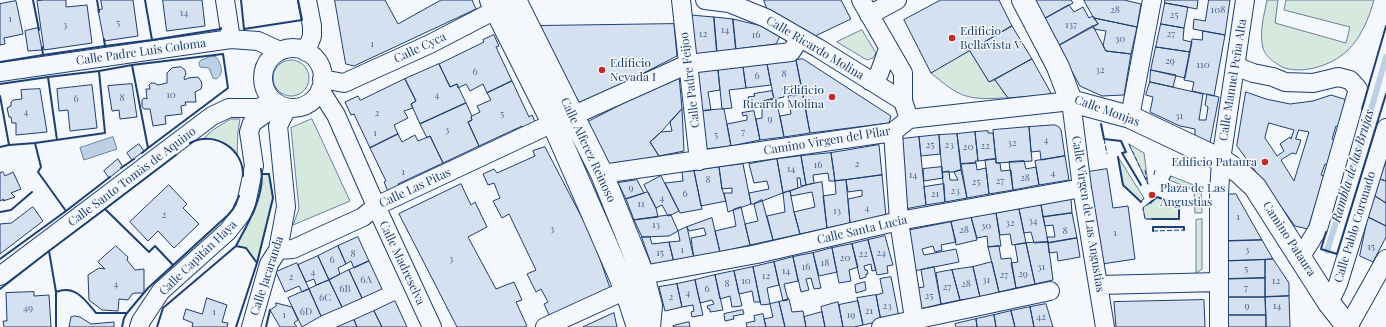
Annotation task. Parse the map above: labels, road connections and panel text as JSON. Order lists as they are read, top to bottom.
{
  "streets": {
    "street": [
      "Calle Cyca",
      "Calle Ricardo Molina",
      "Calle Padre Luis Coloma",
      "Calle Padre Feijoo",
      "Calle Manuel Peña Alta",
      "Calle Monjas",
      "Camino Virgen del Pilar",
      "Calle Alferez Reinoso",
      "Calle Santo Tomàs de Aquino",
      "Calle Las Pitas",
      "Calle Virgen de Las Angustias",
      "Calle Pablo Coronado",
      "Calle Santa Lucia",
      "Camino Pataura",
      "Calle Capitán Haya",
      "Calle Madreselva",
      "Calle Jacaranda"
    ]
  },
  "crossings": [
    ["Calle Cyca", "Calle Padre Luis Coloma"],
    ["Calle Cyca", "Calle Alferez Reinoso"],
    ["Calle Cyca", "Calle Santo Tomàs de Aquino"],
    ["Calle Cyca", "Calle Capitán Haya"],
    ["Calle Cyca", "Calle Madreselva"],
    ["Calle Cyca", "Calle Jacaranda"],
    ["Calle Ricardo Molina", "Calle Las Pitas"],
    ["Calle Padre Luis Coloma", "Calle Santo Tomàs de Aquino"],
    ["Calle Padre Luis Coloma", "Calle Capitán Haya"],
    ["Calle Padre Luis Coloma", "Calle Madreselva"],
    ["Calle Padre Luis Coloma", "Calle Jacaranda"],
    ["Calle Padre Feijoo", "Camino Virgen del Pilar"],
    ["Calle Padre Feijoo", "Calle Las Pitas"],
    ["Calle Manuel Peña Alta", "Calle Monjas"],
    ["Calle Manuel Peña Alta", "Camino Pataura"],
    ["Calle Monjas", "Calle Virgen de Las Angustias"],
    ["Calle Monjas", "Camino Pataura"],
    ["Camino Virgen del Pilar", "Calle Alferez Reinoso"],
    ["Calle Alferez Reinoso", "Calle Las Pitas"],
    ["Calle Alferez Reinoso", "Calle Santa Lucia"],
    ["Calle Santo Tomàs de Aquino", "Calle Capitán Haya"],
    ["Calle Santo Tomàs de Aquino", "Calle Madreselva"],
    ["Calle Santo Tomàs de Aquino", "Calle Jacaranda"],
    ["Calle Las Pitas", "Calle Madreselva"],
    ["Calle Las Pitas", "Calle Jacaranda"],
    ["Calle Virgen de Las Angustias", "Calle Santa Lucia"],
    ["Calle Pablo Coronado", "Camino Pataura"],
    ["Calle Capitán Haya", "Calle Madreselva"],
    ["Calle Capitán Haya", "Calle Jacaranda"],
    ["Calle Madreselva", "Calle Jacaranda"]
  ],
  "water": ["Rambla de las Brujas"],
  "places": [
    "Edificio Bellavista V",
    "Edificio Nevada I",
    "Edificio Ricardo Molina",
    "Edificio Pataura",
    "Plaza de Las Angustias"
  ],
  "house_numbers": [
    "28",
    "108",
    "14",
    "25",
    "1",
    "5",
    "3",
    "137",
    "14",
    "12",
    "27",
    "16",
    "30",
    "1",
    "29",
    "110",
    "32",
    "6",
    "8",
    "6",
    "10",
    "4",
    "8",
    "6",
    "4",
    "2",
    "5",
    "31",
    "9",
    "3",
    "7",
    "1",
    "5",
    "4",
    "32",
    "25",
    "23",
    "22",
    "20",
    "2",
    "16",
    "14",
    "1",
    "4",
    "14",
    "28",
    "8",
    "27",
    "25",
    "9",
    "23",
    "6",
    "21",
    "4",
    "11",
    "4",
    "13",
    "2",
    "1",
    "34",
    "32",
    "13",
    "30",
    "3",
    "28",
    "8",
    "1",
    "15",
    "1",
    "3",
    "15",
    "24",
    "8",
    "22",
    "20",
    "3",
    "6",
    "18",
    "16",
    "31",
    "5",
    "14",
    "4",
    "29",
    "27",
    "12",
    "2",
    "6A",
    "31",
    "10",
    "12",
    "4",
    "8",
    "28",
    "27",
    "7",
    "6B",
    "6",
    "4",
    "25",
    "2",
    "6C",
    "23",
    "9",
    "14",
    "49",
    "21",
    "1",
    "6D",
    "1",
    "19",
    "42"
  ]
}
